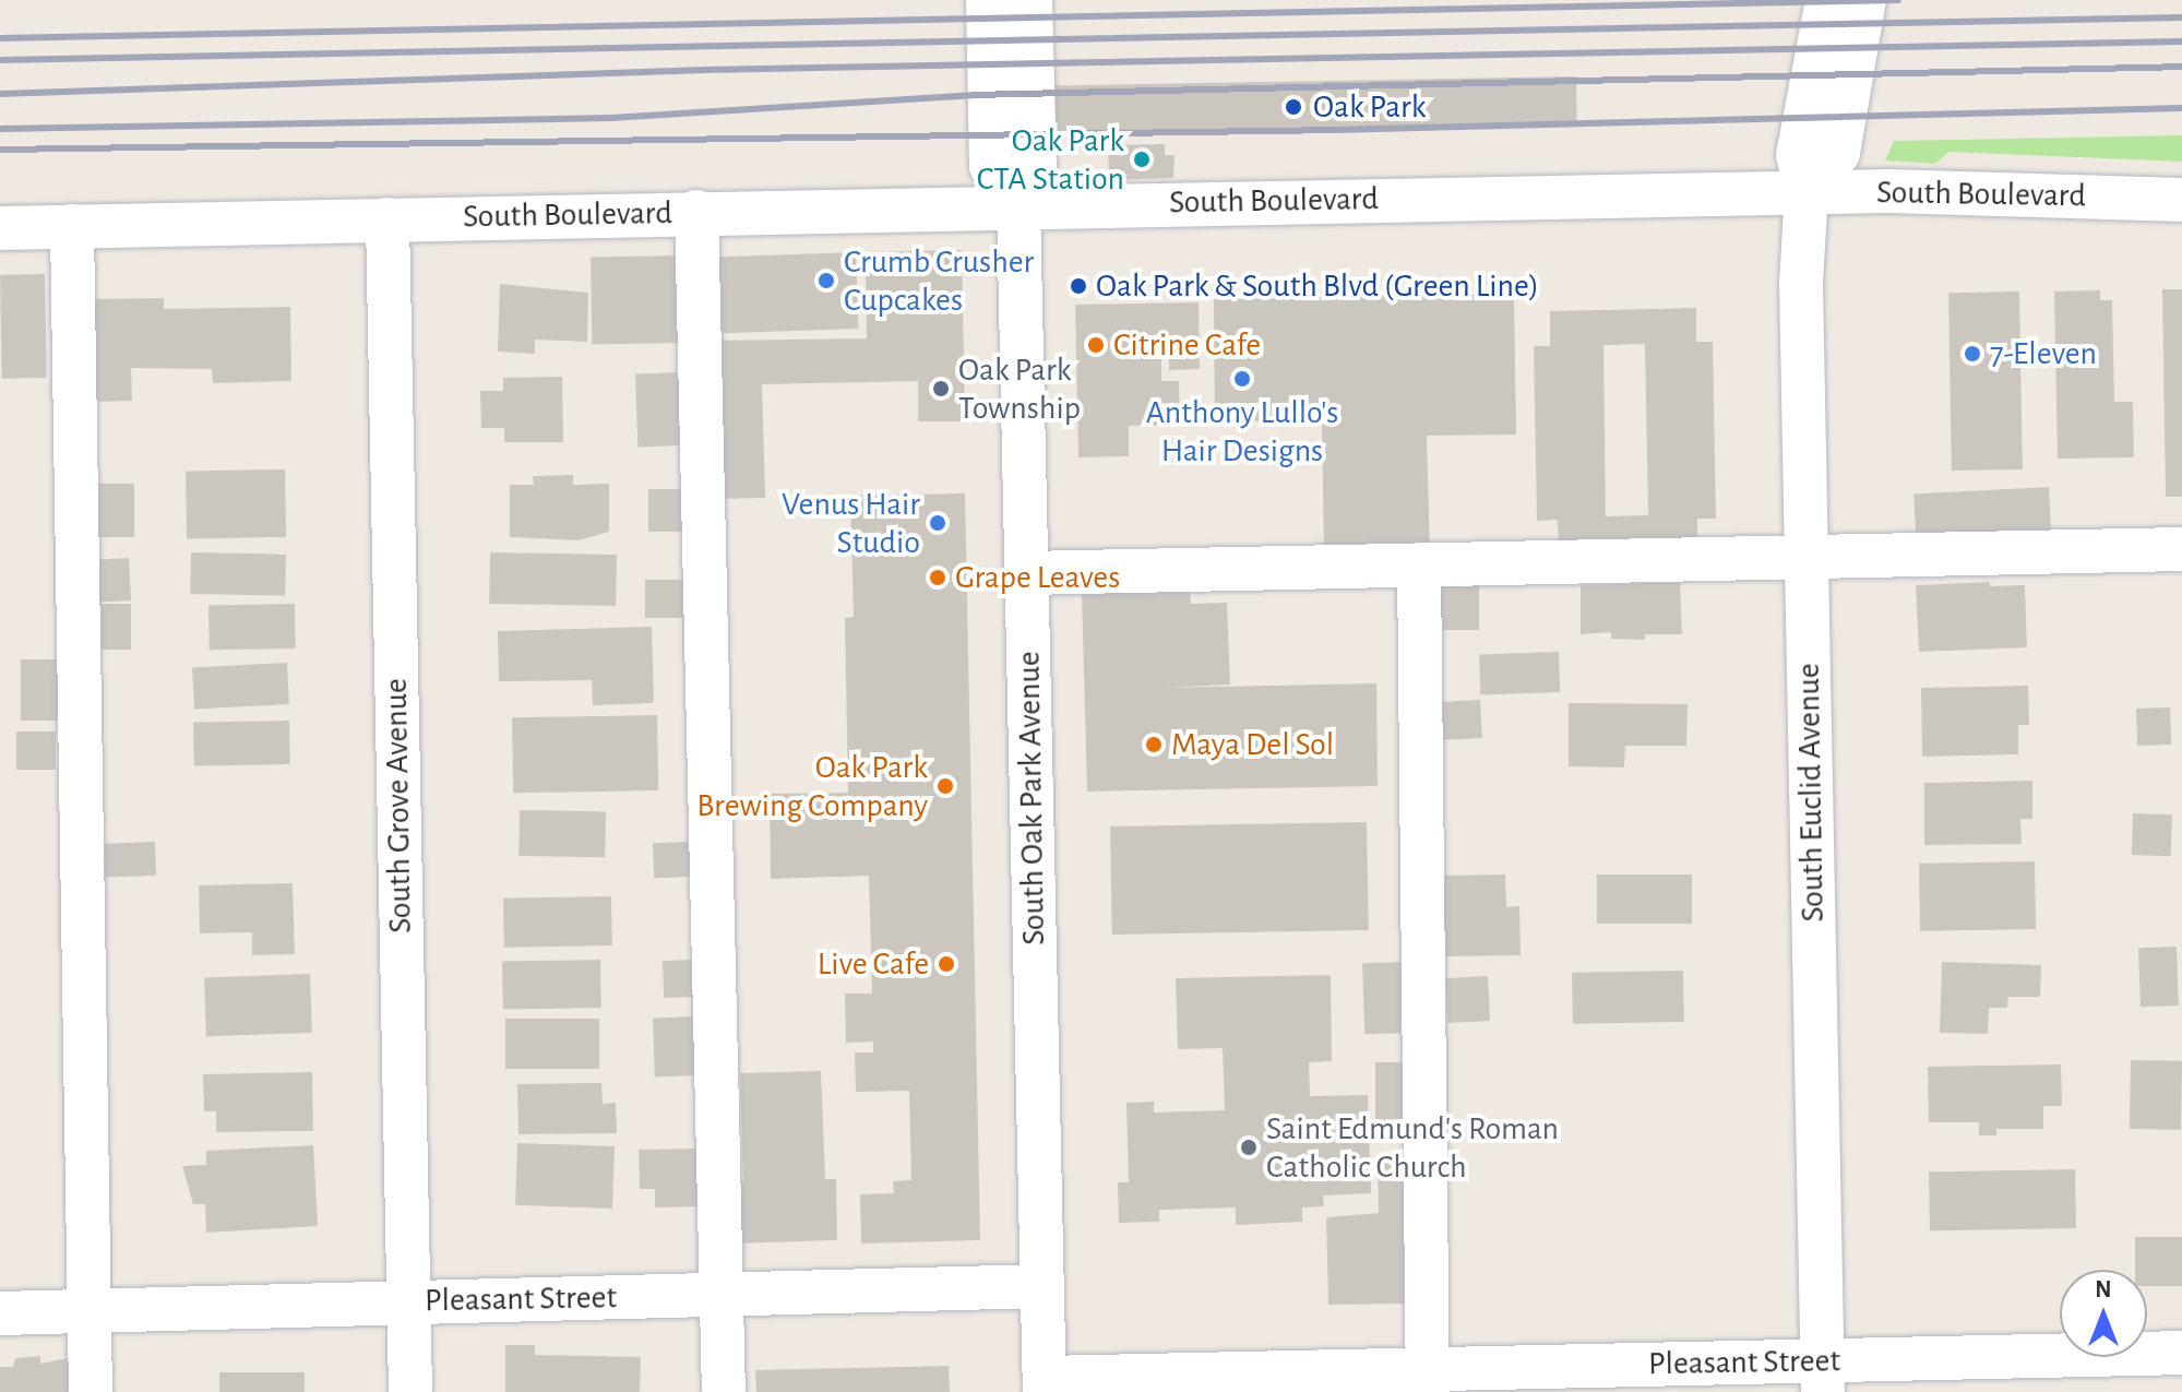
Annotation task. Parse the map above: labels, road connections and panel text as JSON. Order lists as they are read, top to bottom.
{
  "streets": {
    "street": [
      "South Boulevard",
      "South Euclid Avenue",
      "South Oak Park Avenue",
      "South Grove Avenue",
      "Pleasant Street"
    ]
  },
  "crossings": [
    ["South Boulevard", "South Euclid Avenue"],
    ["South Boulevard", "South Oak Park Avenue"],
    ["South Boulevard", "South Grove Avenue"],
    ["South Euclid Avenue", "Pleasant Street"],
    ["South Oak Park Avenue", "Pleasant Street"],
    ["South Grove Avenue", "Pleasant Street"]
  ],
  "places": [
    "Oak Park",
    "Oak Park CTA Station",
    "Crumb Crusher Cupcakes",
    "Oak Park & South Blvd (Green Line)",
    "Citrine Cafe",
    "7-Eleven",
    "Anthony Lullo's Hair Designs",
    "Oak Park Township",
    "Venus Hair Studio",
    "Grape Leaves",
    "Maya Del Sol",
    "Oak Park Brewing Company",
    "Live Cafe",
    "Saint Edmund's Roman Catholic Church"
  ],
  "north": "top"
}
